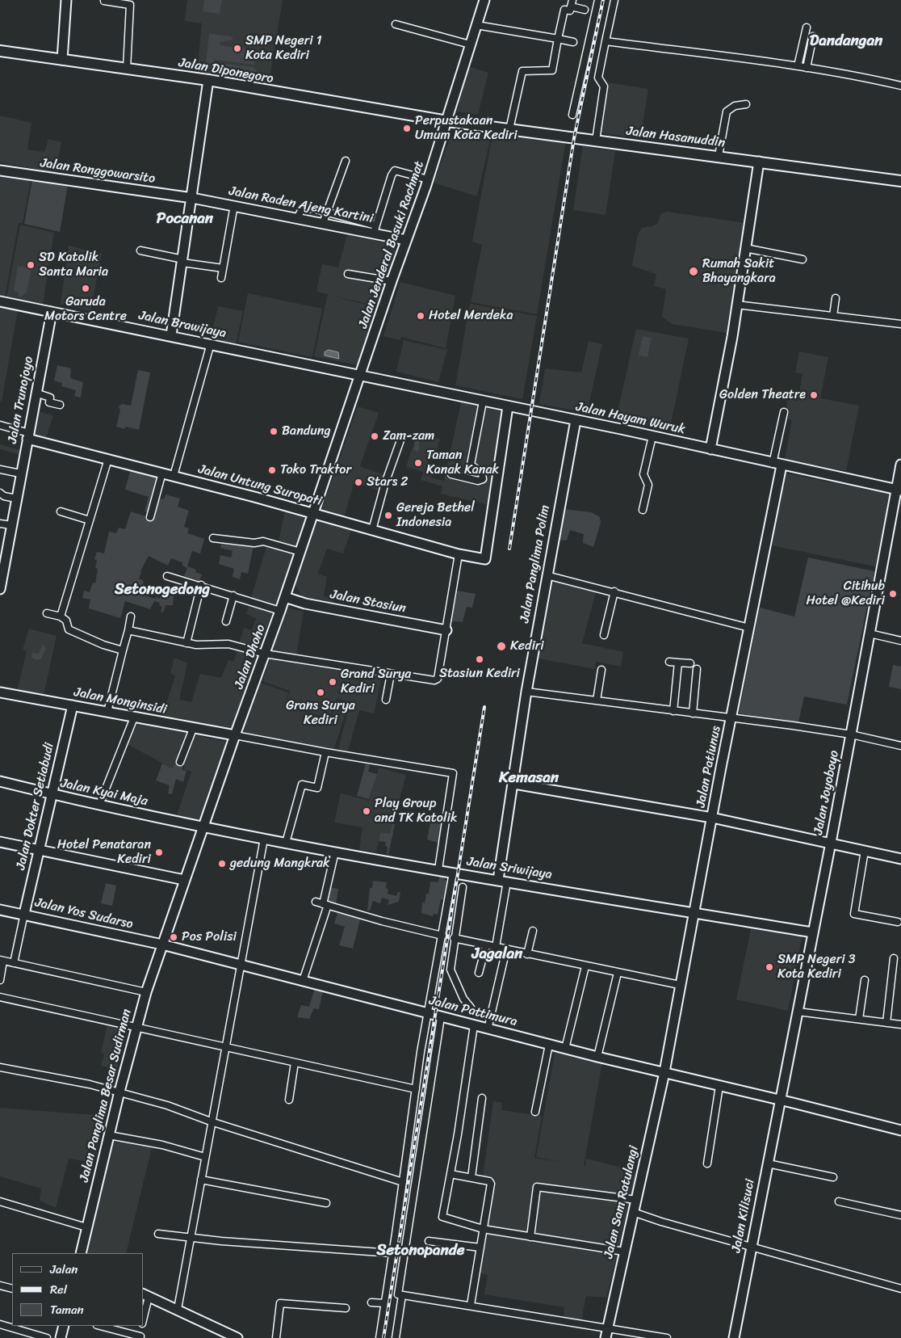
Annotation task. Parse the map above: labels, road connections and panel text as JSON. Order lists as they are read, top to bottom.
{
  "streets": {
    "main road": ["Jalan Diponegoro", "Jalan Hasanuddin"],
    "street": [
      "Jalan Ronggowarsito",
      "Jalan Raden Ajeng Kartini",
      "Jalan Jenderal Basuki Rachmat",
      "Jalan Brawijaya",
      "Jalan Trunojoyo",
      "Jalan Hayam Wuruk",
      "Jalan Untung Suropati",
      "Jalan Panglima Polim",
      "Jalan Stasiun",
      "Jalan Dhoho",
      "Jalan Monginsidi",
      "Jalan Patiunus",
      "Jalan Kyai Maja",
      "Jalan Joyoboyo",
      "Jalan Dokter Setiabudi",
      "Jalan Sriwijaya",
      "Jalan Yos Sudarso",
      "Jalan Pattimura",
      "Jalan Panglima Besar Sudirman",
      "Jalan Sam Ratulangi",
      "Jalan Kilisuci"
    ]
  },
  "crossings": [
    ["Jalan Diponegoro", "Jalan Hasanuddin"],
    ["Jalan Diponegoro", "Jalan Jenderal Basuki Rachmat"],
    ["Jalan Hasanuddin", "Jalan Jenderal Basuki Rachmat"],
    ["Jalan Ronggowarsito", "Jalan Raden Ajeng Kartini"],
    ["Jalan Raden Ajeng Kartini", "Jalan Jenderal Basuki Rachmat"],
    ["Jalan Jenderal Basuki Rachmat", "Jalan Brawijaya"],
    ["Jalan Jenderal Basuki Rachmat", "Jalan Hayam Wuruk"],
    ["Jalan Jenderal Basuki Rachmat", "Jalan Dhoho"],
    ["Jalan Brawijaya", "Jalan Trunojoyo"],
    ["Jalan Brawijaya", "Jalan Hayam Wuruk"],
    ["Jalan Brawijaya", "Jalan Dhoho"],
    ["Jalan Trunojoyo", "Jalan Untung Suropati"],
    ["Jalan Hayam Wuruk", "Jalan Untung Suropati"],
    ["Jalan Hayam Wuruk", "Jalan Panglima Polim"],
    ["Jalan Hayam Wuruk", "Jalan Dhoho"],
    ["Jalan Hayam Wuruk", "Jalan Patiunus"],
    ["Jalan Hayam Wuruk", "Jalan Joyoboyo"],
    ["Jalan Untung Suropati", "Jalan Dhoho"],
    ["Jalan Panglima Polim", "Jalan Sriwijaya"],
    ["Jalan Stasiun", "Jalan Dhoho"],
    ["Jalan Dhoho", "Jalan Monginsidi"],
    ["Jalan Dhoho", "Jalan Kyai Maja"],
    ["Jalan Dhoho", "Jalan Sriwijaya"],
    ["Jalan Dhoho", "Jalan Yos Sudarso"],
    ["Jalan Dhoho", "Jalan Pattimura"],
    ["Jalan Dhoho", "Jalan Panglima Besar Sudirman"],
    ["Jalan Monginsidi", "Jalan Dokter Setiabudi"],
    ["Jalan Patiunus", "Jalan Sriwijaya"],
    ["Jalan Patiunus", "Jalan Pattimura"],
    ["Jalan Patiunus", "Jalan Sam Ratulangi"],
    ["Jalan Kyai Maja", "Jalan Dokter Setiabudi"],
    ["Jalan Kyai Maja", "Jalan Sriwijaya"],
    ["Jalan Joyoboyo", "Jalan Sriwijaya"],
    ["Jalan Joyoboyo", "Jalan Pattimura"],
    ["Jalan Joyoboyo", "Jalan Kilisuci"],
    ["Jalan Dokter Setiabudi", "Jalan Yos Sudarso"],
    ["Jalan Yos Sudarso", "Jalan Pattimura"],
    ["Jalan Yos Sudarso", "Jalan Panglima Besar Sudirman"],
    ["Jalan Pattimura", "Jalan Panglima Besar Sudirman"],
    ["Jalan Pattimura", "Jalan Sam Ratulangi"],
    ["Jalan Pattimura", "Jalan Kilisuci"]
  ],
  "districts": [
    "Dandangan",
    "Pocanan",
    "Setonogedong",
    "Kemasan",
    "Jagalan",
    "Setonopande"
  ],
  "places": [
    "SMP Negeri 1 Kota Kediri",
    "Perpustakaan Umum Kota Kediri",
    "SD Katolik Santa Maria",
    "Rumah Sakit Bhayangkara",
    "Garuda Motors Centre",
    "Hotel Merdeka",
    "Golden Theatre",
    "Bandung",
    "Zam-zam",
    "Taman Kanak Kanak",
    "Toko Traktor",
    "Stars 2",
    "Gereja Bethel Indonesia",
    "Citihub Hotel @Kediri",
    "Kediri",
    "Stasiun Kediri",
    "Grand Surya Kediri",
    "Grans Surya Kediri",
    "Play Group and TK Katolik",
    "Hotel Penataran Kediri",
    "gedung Mangkrak",
    "Pos Polisi",
    "SMP Negeri 3 Kota Kediri"
  ],
  "legend": ["Jalan", "Rel", "Taman"]
}
